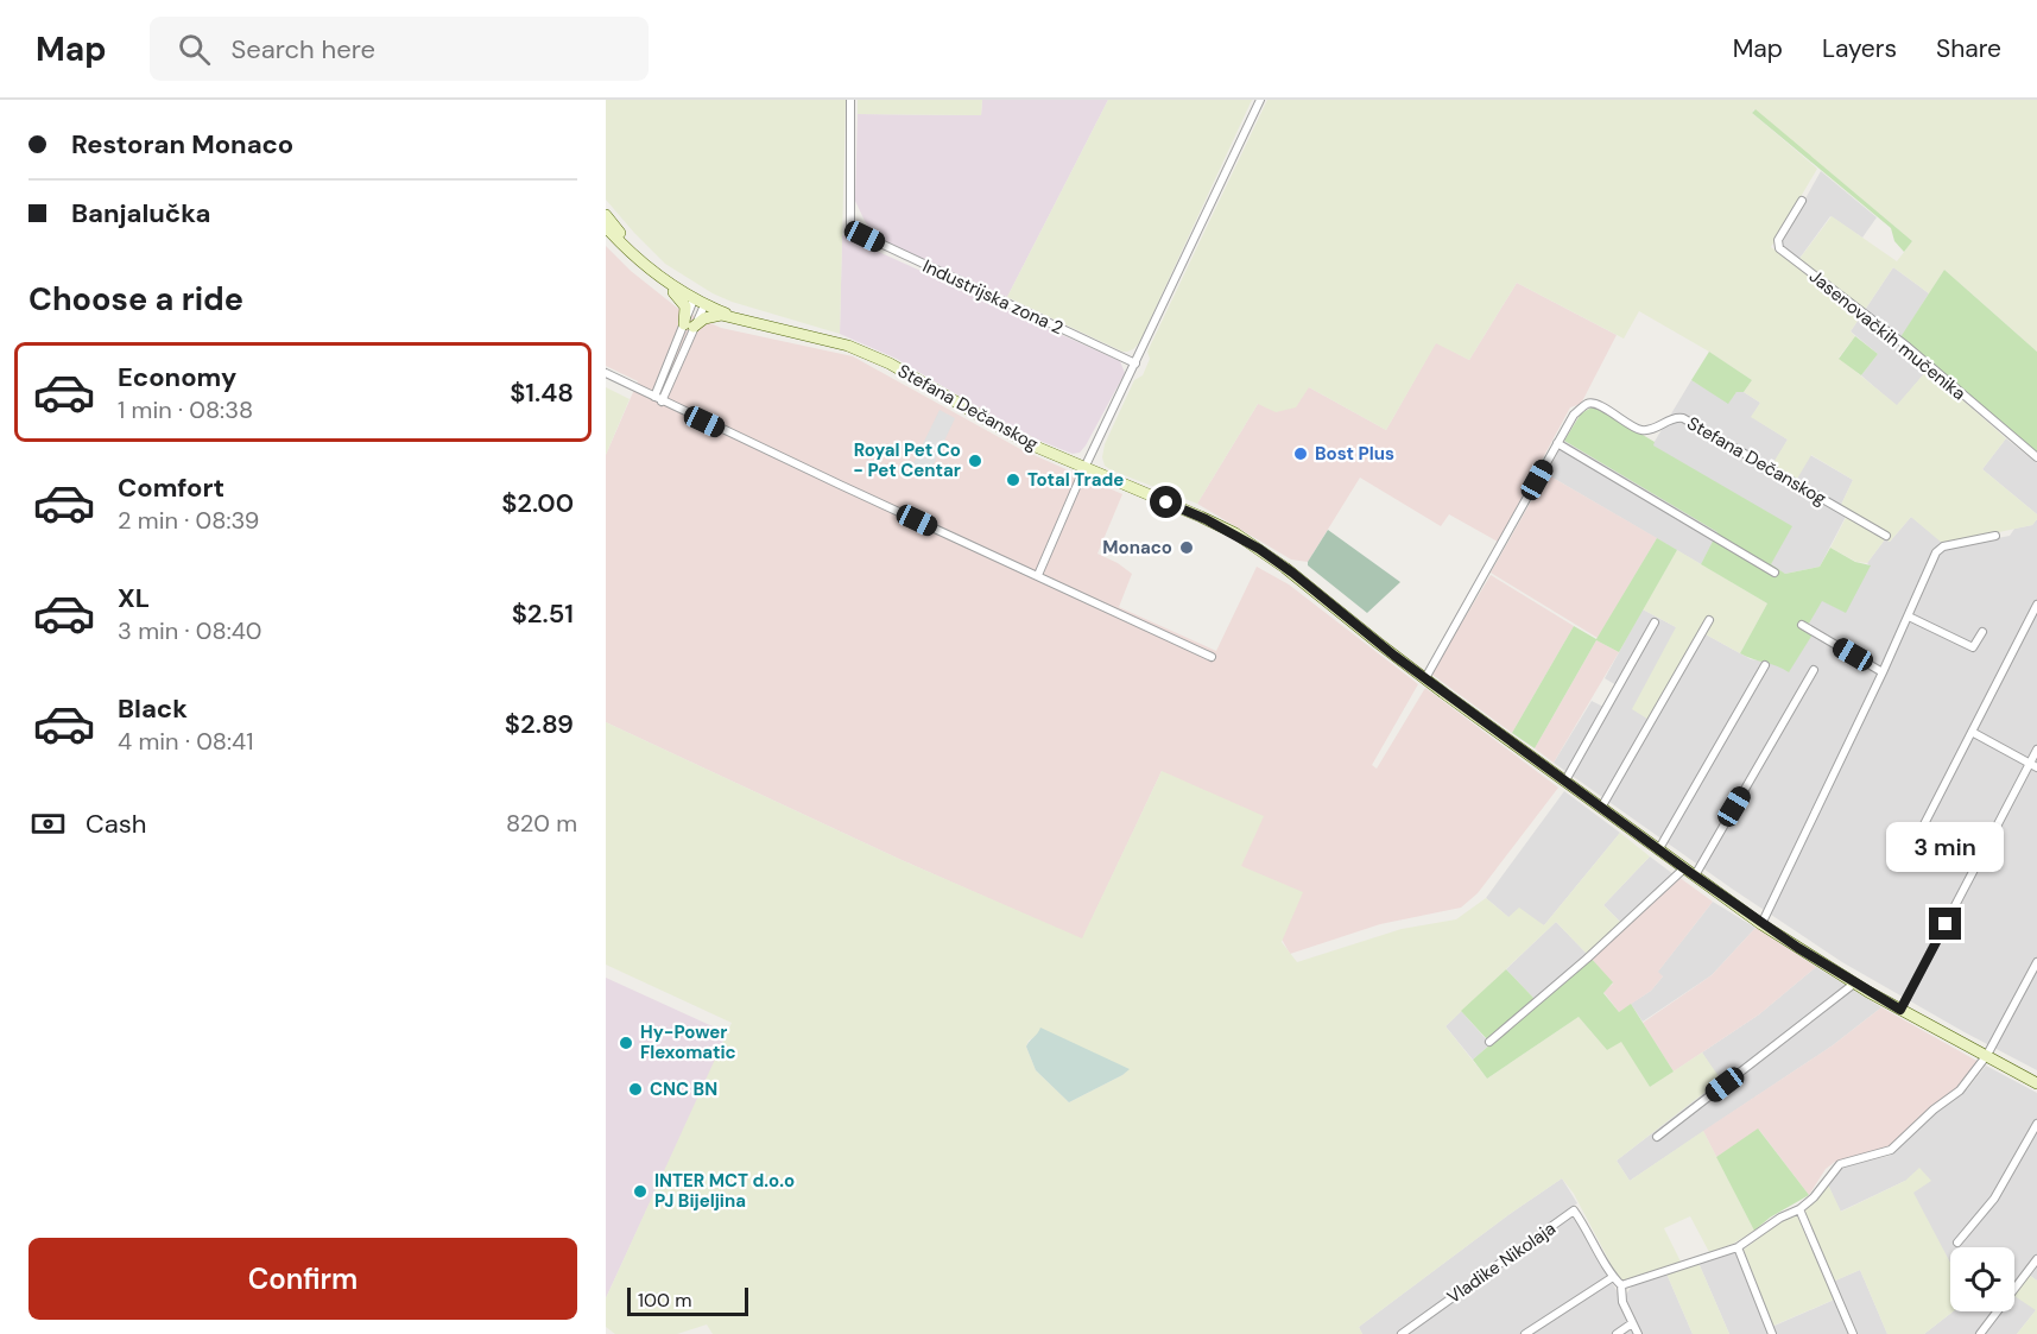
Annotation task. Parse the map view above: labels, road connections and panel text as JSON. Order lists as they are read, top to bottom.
{
  "streets": {
    "main road": ["Stefana Dečanskog"],
    "street": ["Industrijska zona 2", "Jasenovačkih mučenika", "Vladike Nikolaja"]
  },
  "places": [
    "Bost Plus",
    "Royal Pet Co - Pet Centar",
    "Total Trade",
    "Monaco",
    "Hy-Power Flexomatic",
    "CNC BN",
    "INTER MCT d.o.o PJ Bijeljina"
  ],
  "scale_bar": "100 m",
  "page": {
    "header": "Map",
    "search": "Search here",
    "nav": ["Map", "Layers", "Share"],
    "banner": ["Restoran Monaco", "Banjalučka"],
    "heading": "Choose a ride",
    "list": [
      {
        "name": "Economy",
        "note": "1 min · 08:38",
        "value": "$1.48"
      },
      {
        "name": "Comfort",
        "note": "2 min · 08:39",
        "value": "$2.00"
      },
      {
        "name": "XL",
        "note": "3 min · 08:40",
        "value": "$2.51"
      },
      {
        "name": "Black",
        "note": "4 min · 08:41",
        "value": "$2.89"
      }
    ],
    "pay": ["Cash", "820 m"],
    "bubble": "3 min",
    "buttons": "Confirm",
    "scale": "100 m"
  }
}
